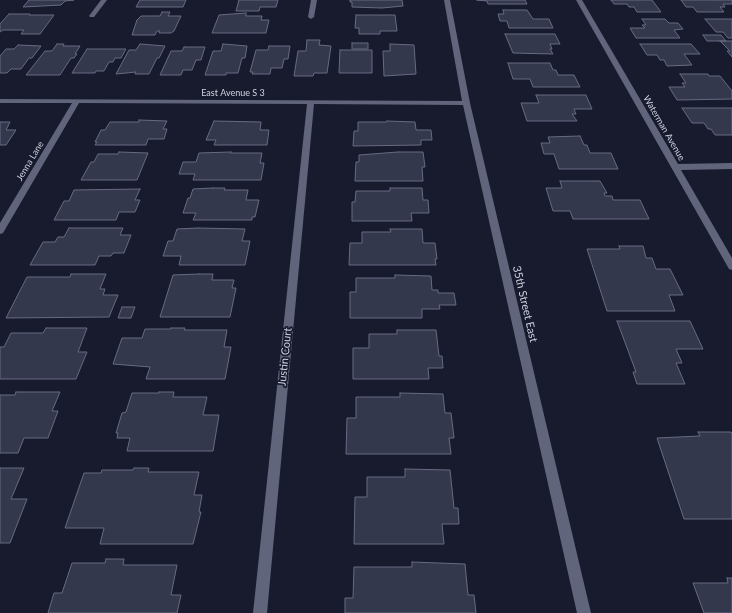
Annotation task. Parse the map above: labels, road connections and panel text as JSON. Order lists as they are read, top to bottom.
{
  "streets": {
    "street": [
      "East Avenue S 3",
      "Waterman Avenue",
      "Jenna Lane",
      "35th Street East",
      "Justin Court"
    ]
  },
  "crossings": [
    ["East Avenue S 3", "Jenna Lane"],
    ["East Avenue S 3", "35th Street East"],
    ["East Avenue S 3", "Justin Court"]
  ]
}
